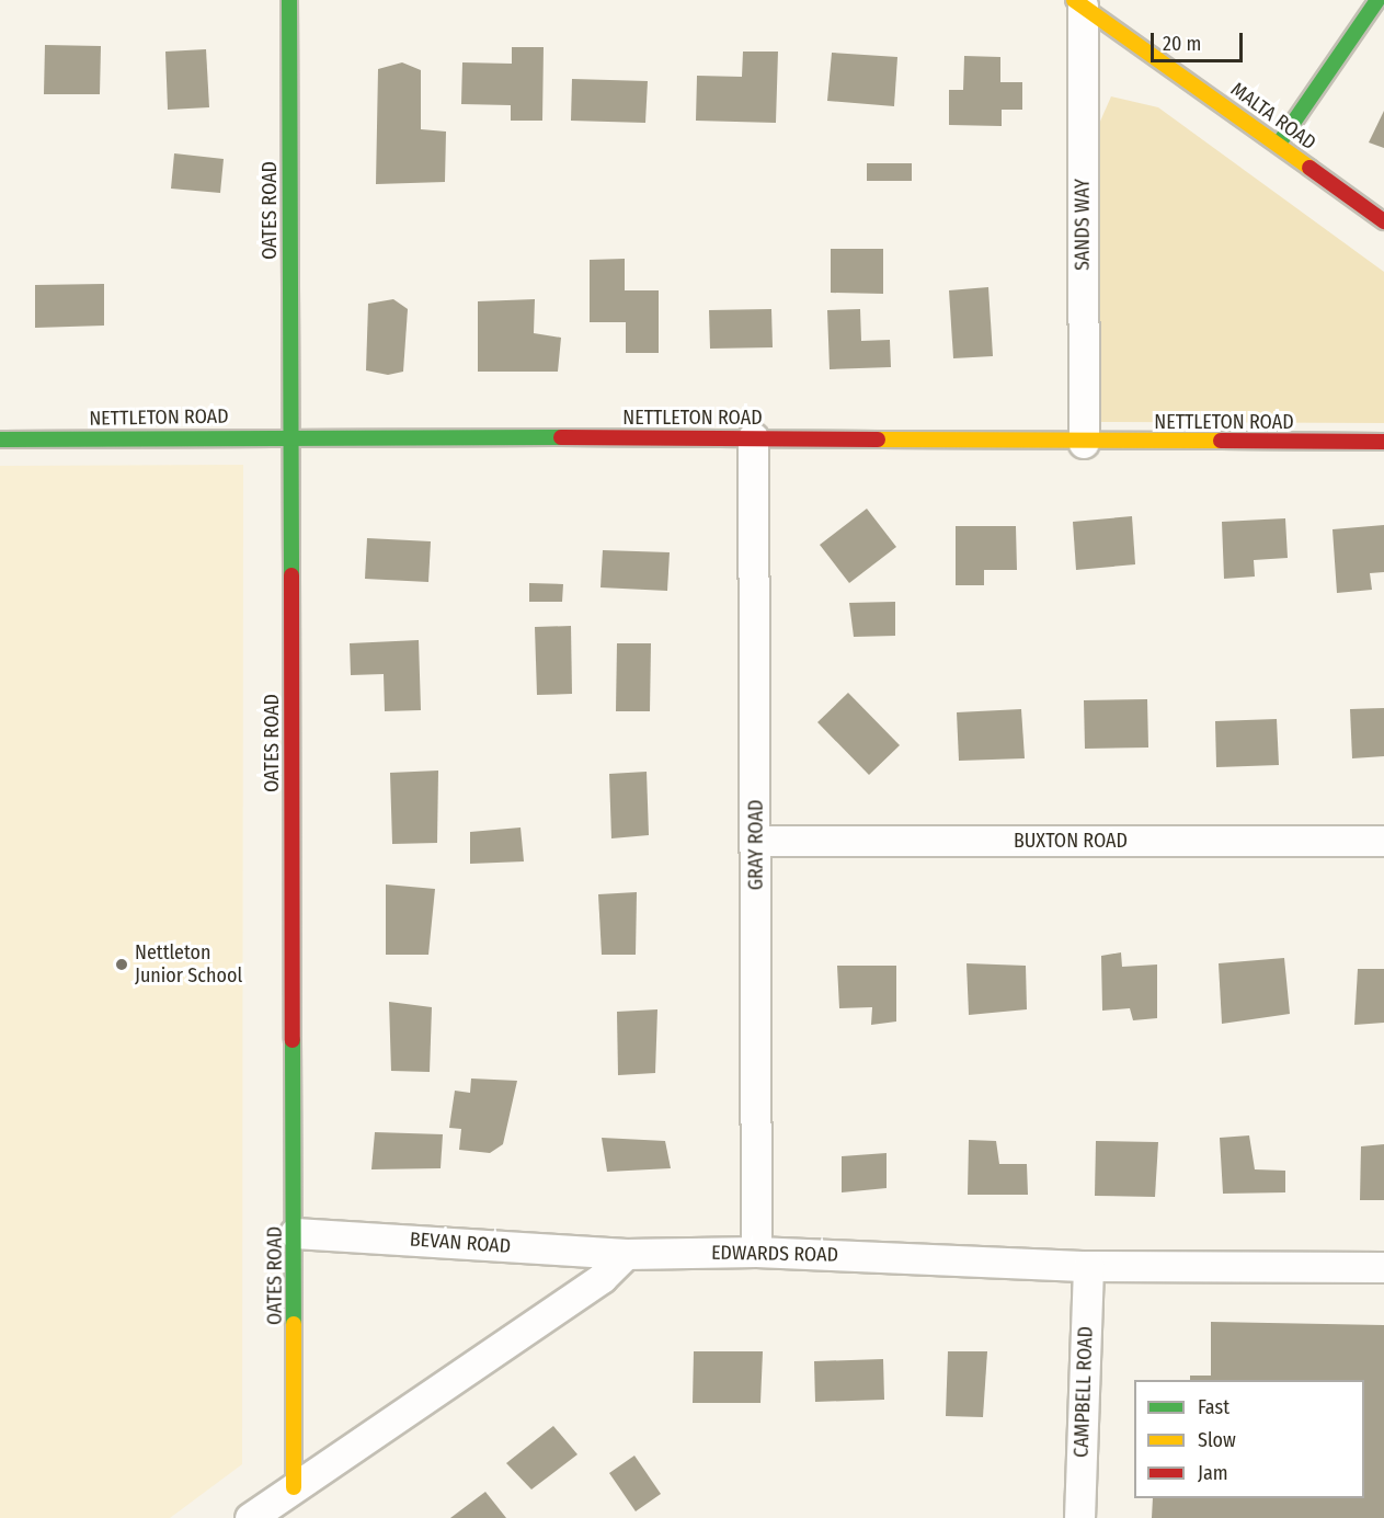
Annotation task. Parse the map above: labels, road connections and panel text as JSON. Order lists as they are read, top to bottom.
{
  "streets": {
    "street": [
      "MALTA ROAD",
      "OATES ROAD",
      "SANDS WAY",
      "NETTLETON ROAD",
      "BUXTON ROAD",
      "GRAY ROAD",
      "BEVAN ROAD",
      "EDWARDS ROAD",
      "CAMPBELL ROAD"
    ]
  },
  "crossings": [
    ["MALTA ROAD", "SANDS WAY"],
    ["OATES ROAD", "NETTLETON ROAD"],
    ["OATES ROAD", "BEVAN ROAD"],
    ["SANDS WAY", "NETTLETON ROAD"],
    ["NETTLETON ROAD", "GRAY ROAD"],
    ["BUXTON ROAD", "GRAY ROAD"],
    ["GRAY ROAD", "EDWARDS ROAD"],
    ["BEVAN ROAD", "EDWARDS ROAD"],
    ["EDWARDS ROAD", "CAMPBELL ROAD"]
  ],
  "places": ["Nettleton Junior School"],
  "legend": ["Fast", "Slow", "Jam"],
  "scale_bar": "20 m"
}
